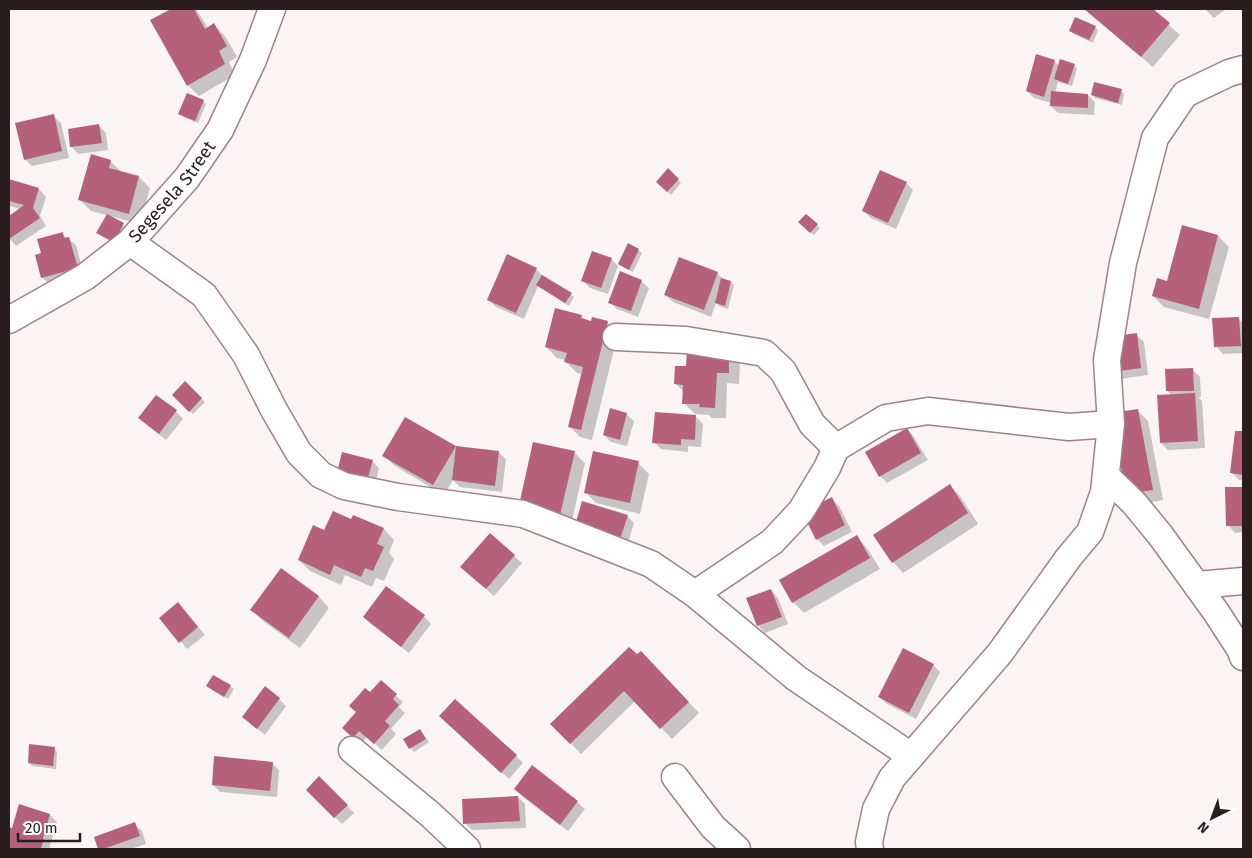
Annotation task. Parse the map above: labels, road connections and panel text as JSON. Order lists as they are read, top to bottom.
{
  "streets": {
    "street": ["Segesela Street"]
  },
  "scale_bar": "20 m",
  "north": "bottom left"
}
